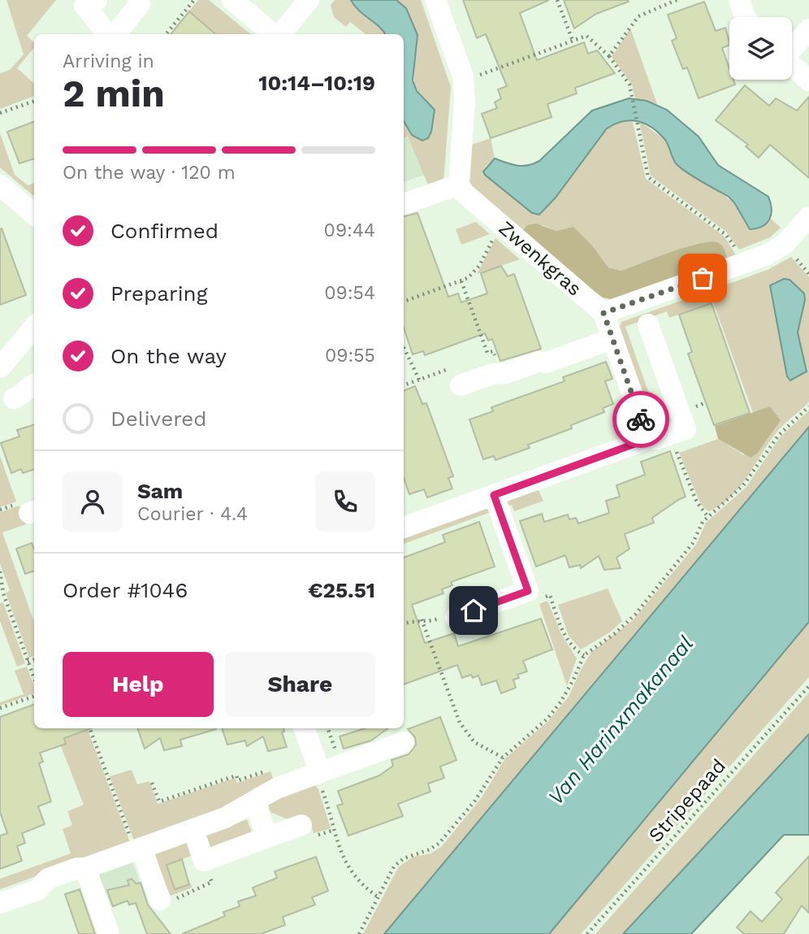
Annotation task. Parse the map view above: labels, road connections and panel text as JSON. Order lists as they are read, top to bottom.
{
  "streets": {
    "street": ["Zwenkgras"],
    "path": ["Stripepaad"]
  },
  "water": ["Van Harinxmakanaal"],
  "page": {
    "heading": ["2 min", "Arriving in", "10:14–10:19"],
    "panel": [
      "Sam",
      "Courier · 4.4",
      "Order #1046",
      "€25.51"
    ],
    "bar": "On the way · 120 m",
    "list": [
      ["Confirmed", "09:44"],
      ["Preparing", "09:54"],
      ["On the way", "09:55"],
      "Delivered"
    ],
    "buttons": ["Help", "Share"]
  }
}
